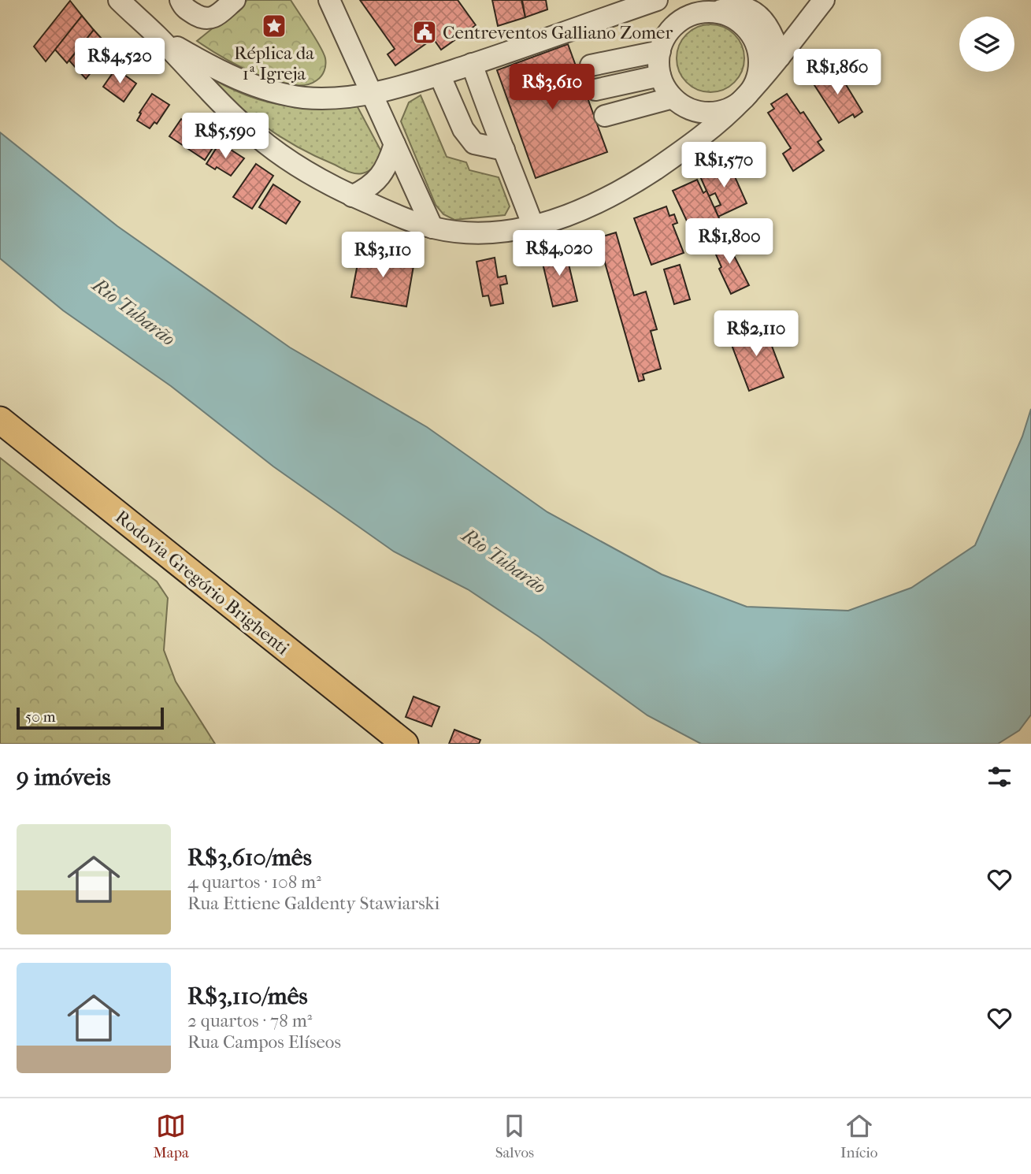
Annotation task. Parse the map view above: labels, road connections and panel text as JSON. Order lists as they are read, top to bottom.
{
  "streets": {
    "main road": ["Rodovia Gregório Brighenti"]
  },
  "water": ["Rio Tubarão"],
  "places": {
    "place": ["Réplica da 1ª Igreja"],
    "public building": ["Centreventos Galliano Zomer"]
  },
  "scale_bar": "50 m",
  "page": {
    "price": [
      "R$4,520",
      "R$1,860",
      "R$3,610",
      "R$5,590",
      "R$1,570",
      "R$1,800",
      "R$4,020",
      "R$3,110",
      "R$2,110"
    ],
    "scale": "50 m",
    "heading": "9 imóveis",
    "list": [
      {
        "name": "R$3,610/mês",
        "note": "4 quartos · 108 m² · Rua Ettiene Galdenty Stawiarski"
      },
      {
        "name": "R$3,110/mês",
        "note": "2 quartos · 78 m² · Rua Campos Elíseos"
      }
    ],
    "tabs": ["Mapa", "Salvos", "Início"]
  }
}
